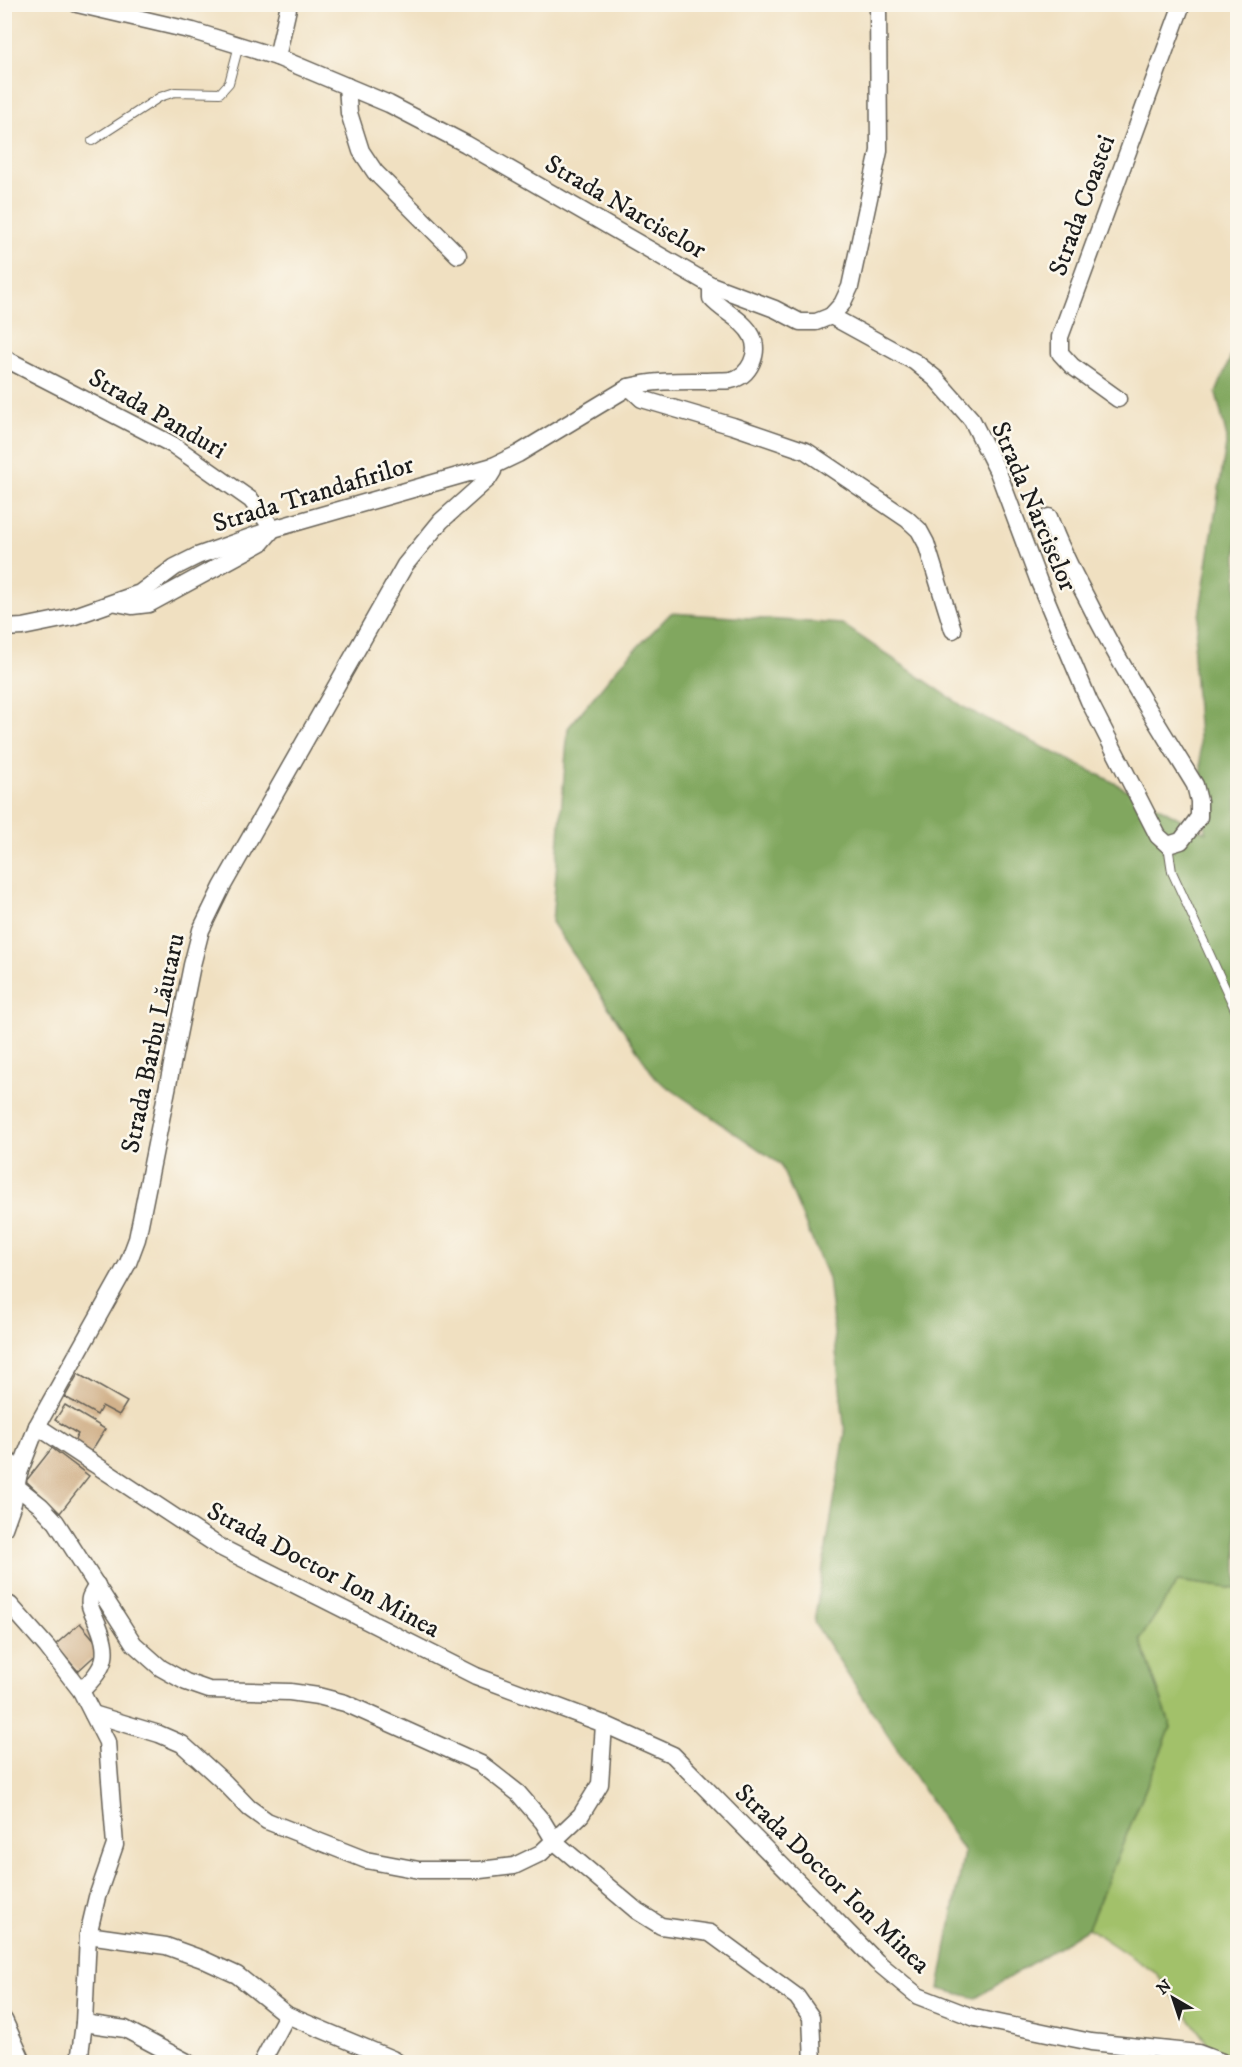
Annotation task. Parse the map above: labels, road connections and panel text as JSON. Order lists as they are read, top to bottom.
{
  "streets": {
    "street": [
      "Strada Coastei",
      "Strada Narciselor",
      "Strada Panduri",
      "Strada Trandafirilor",
      "Strada Barbu Lăutaru",
      "Strada Doctor Ion Minea"
    ]
  },
  "crossings": [
    ["Strada Narciselor", "Strada Trandafirilor"],
    ["Strada Panduri", "Strada Trandafirilor"],
    ["Strada Trandafirilor", "Strada Barbu Lăutaru"],
    ["Strada Barbu Lăutaru", "Strada Doctor Ion Minea"]
  ],
  "north": "top left"
}
